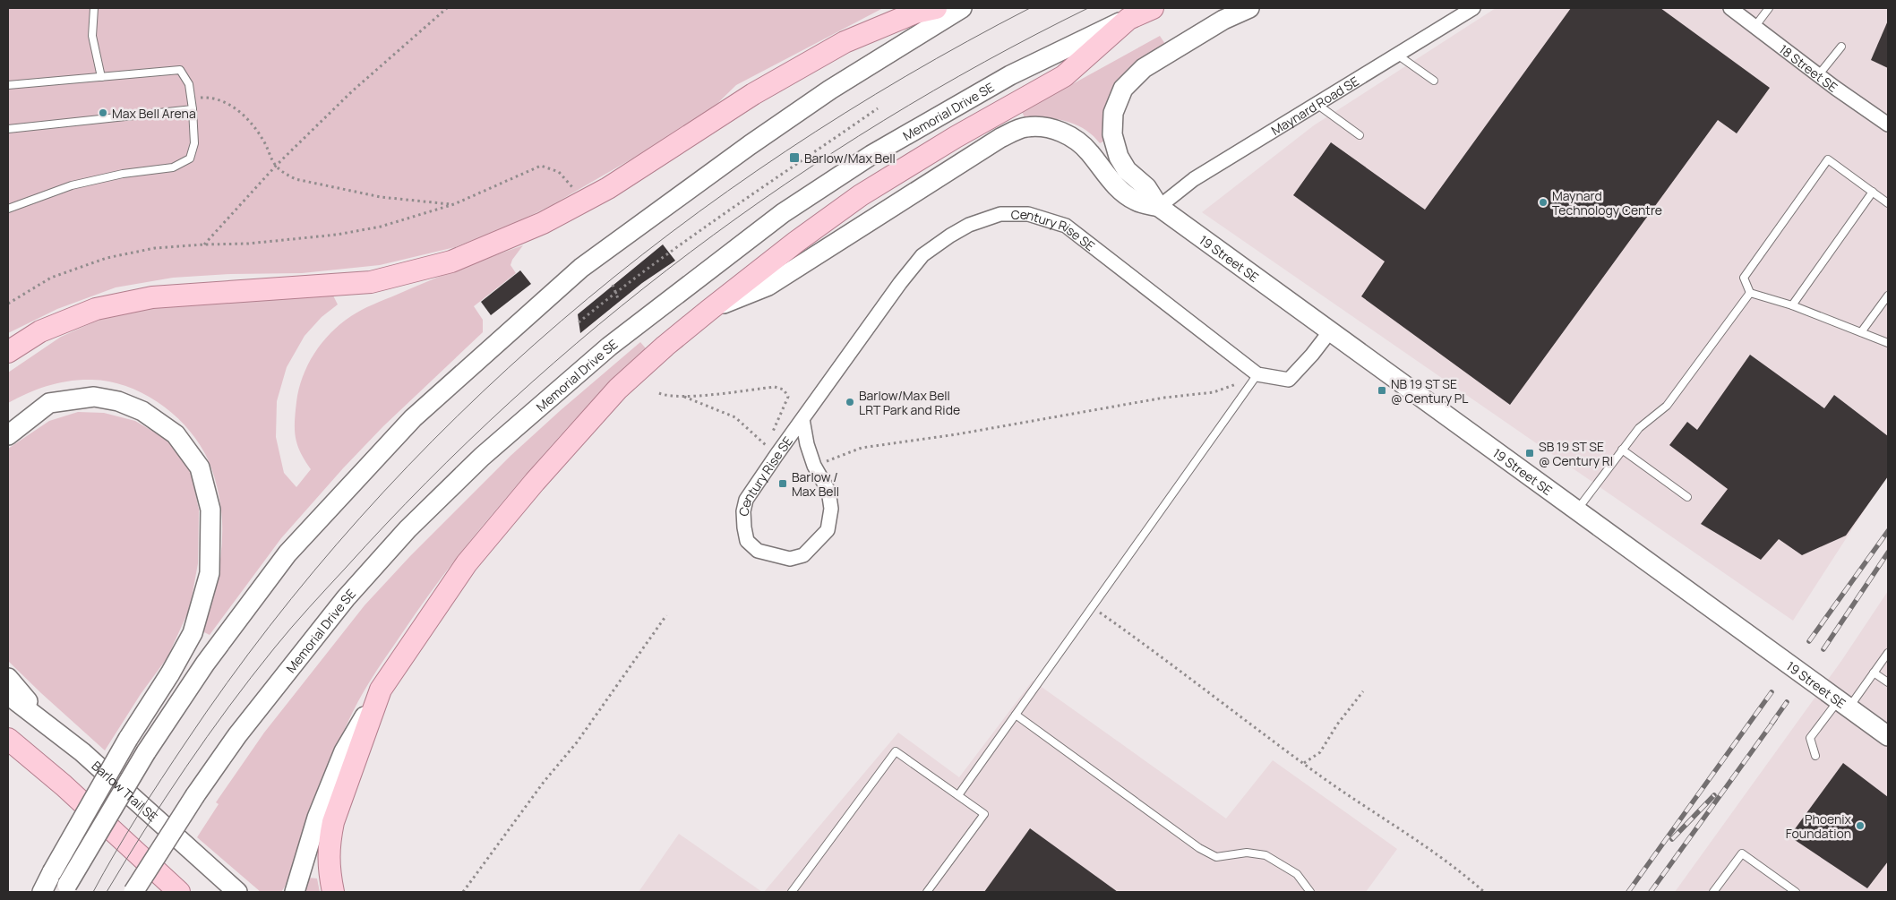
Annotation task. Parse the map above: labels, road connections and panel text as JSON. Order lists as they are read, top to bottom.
{
  "streets": {
    "main road": ["Memorial Drive SE", "19 Street SE", "Barlow Trail SE"],
    "street": ["18 Street SE", "Maynard Road SE", "Century Rise SE"]
  },
  "crossings": [
    ["Maynard Road SE", "19 Street SE"],
    ["Century Rise SE", "19 Street SE"]
  ],
  "places": {
    "other": [
      "Max Bell Arena",
      "Maynard Technology Centre",
      "Barlow/Max Bell LRT Park and Ride",
      "Phoenix Foundation"
    ],
    "transit": [
      "Barlow/Max Bell",
      "NB 19 ST SE @ Century PL",
      "SB 19 ST SE @ Century RI",
      "Barlow / Max Bell"
    ]
  }
}
